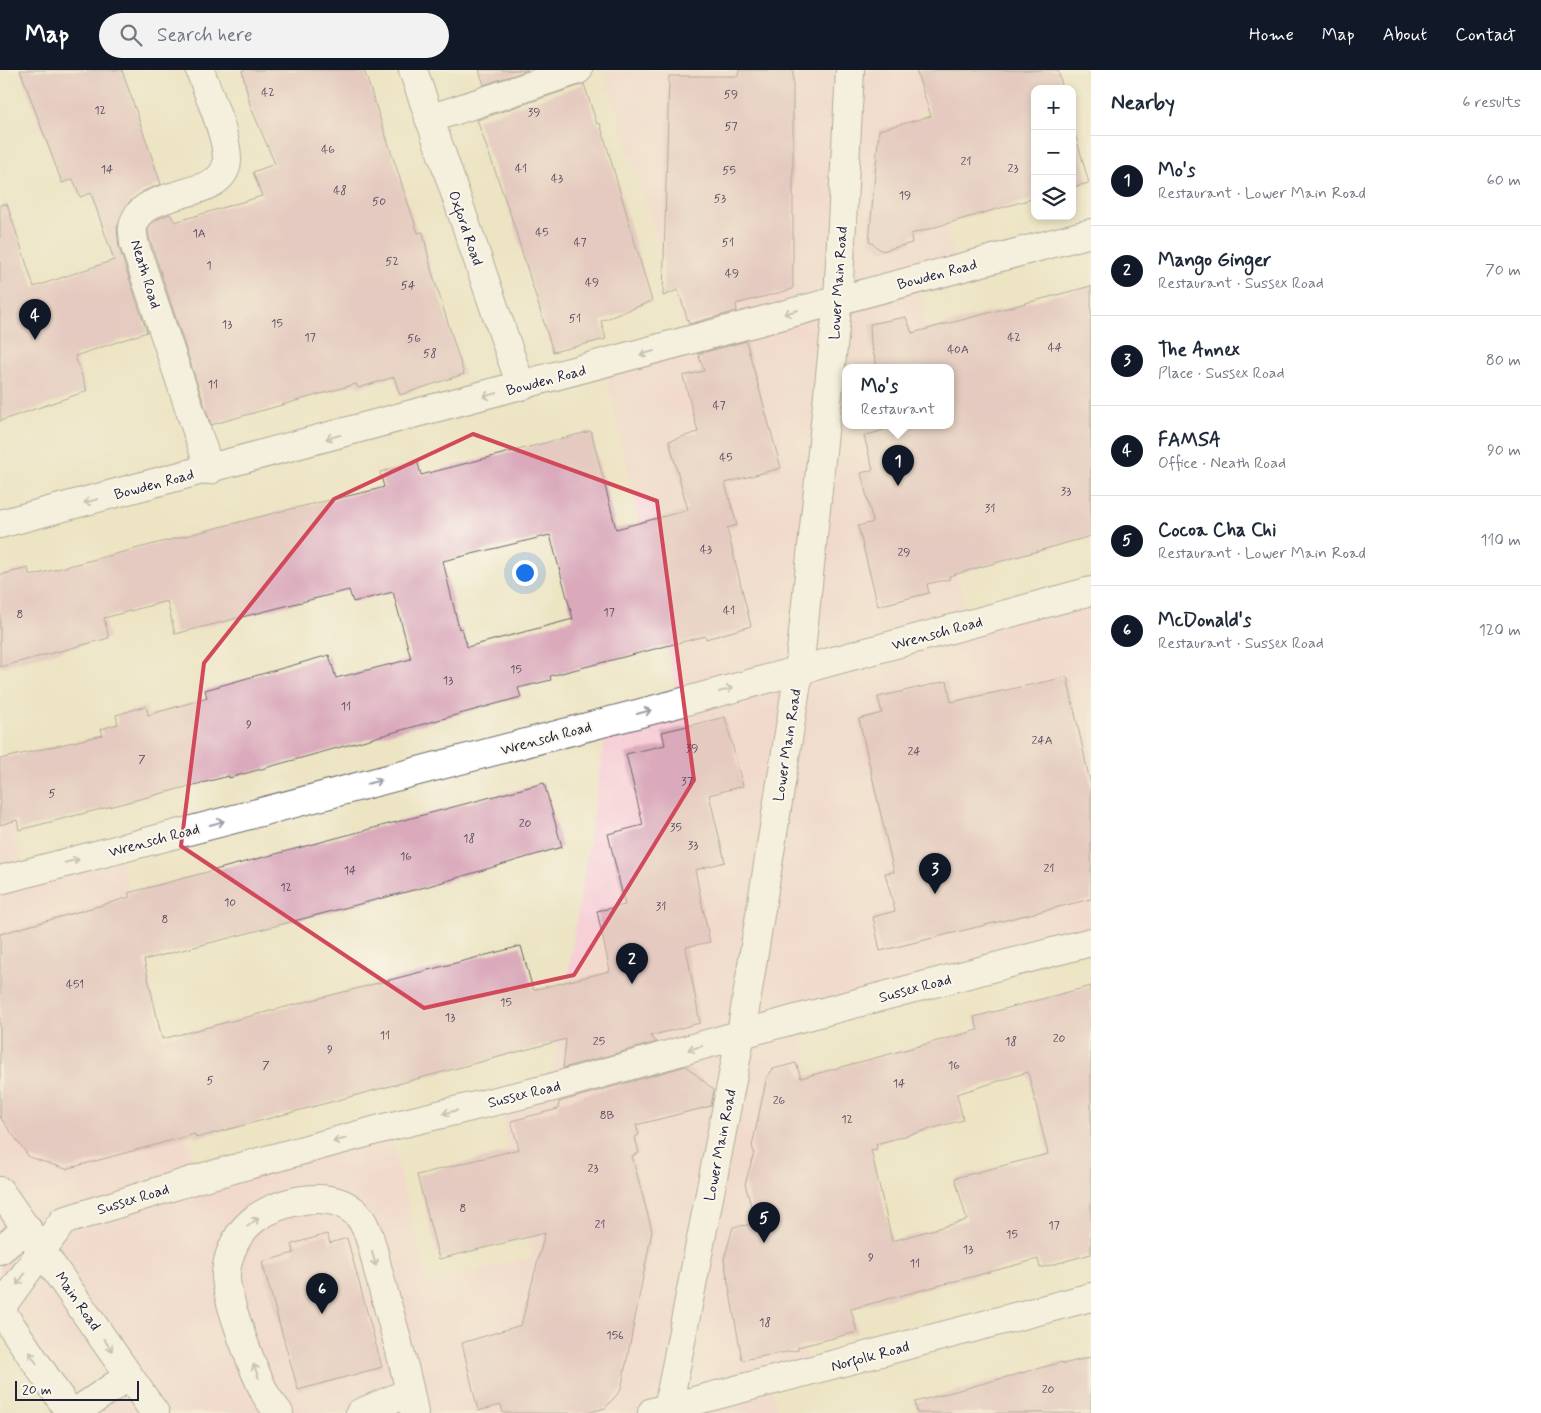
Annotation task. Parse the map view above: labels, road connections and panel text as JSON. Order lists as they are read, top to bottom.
{
  "streets": {
    "street": [
      "Oxford Road",
      "Neath Road",
      "Bowden Road",
      "Lower Main Road",
      "Wrensch Road",
      "Sussex Road",
      "Main Road",
      "Norfolk Road"
    ]
  },
  "crossings": [
    ["Oxford Road", "Bowden Road"],
    ["Neath Road", "Bowden Road"],
    ["Bowden Road", "Lower Main Road"],
    ["Lower Main Road", "Wrensch Road"],
    ["Lower Main Road", "Sussex Road"],
    ["Lower Main Road", "Norfolk Road"],
    ["Sussex Road", "Main Road"]
  ],
  "one_way": ["Bowden Road", "Wrensch Road", "Sussex Road"],
  "house_numbers": [
    "42",
    "59",
    "12",
    "39",
    "57",
    "46",
    "21",
    "41",
    "23",
    "14",
    "55",
    "43",
    "48",
    "19",
    "53",
    "50",
    "45",
    "1A",
    "47",
    "51",
    "52",
    "1",
    "49",
    "49",
    "54",
    "51",
    "15",
    "13",
    "17",
    "42",
    "56",
    "44",
    "40A",
    "58",
    "11",
    "47",
    "45",
    "33",
    "31",
    "43",
    "29",
    "41",
    "17",
    "8",
    "15",
    "13",
    "11",
    "9",
    "24A",
    "39",
    "24",
    "7",
    "37",
    "5",
    "20",
    "35",
    "18",
    "33",
    "16",
    "21",
    "14",
    "12",
    "10",
    "31",
    "8",
    "451",
    "15",
    "13",
    "11",
    "20",
    "25",
    "18",
    "9",
    "7",
    "16",
    "5",
    "14",
    "26",
    "8B",
    "12",
    "23",
    "8",
    "21",
    "17",
    "15",
    "13",
    "9",
    "11",
    "18",
    "156",
    "20"
  ],
  "scale_bar": "20 m",
  "page": {
    "header": "Map",
    "search": "Search here",
    "nav": [
      "Home",
      "Map",
      "About",
      "Contact"
    ],
    "heading": ["Nearby", "6 results"],
    "map_buttons": ["+", "−"],
    "list": [
      {
        "mark": "1",
        "name": "Mo's",
        "note": "Restaurant · Lower Main Road",
        "value": "60 m"
      },
      {
        "mark": "2",
        "name": "Mango Ginger",
        "note": "Restaurant · Sussex Road",
        "value": "70 m"
      },
      {
        "mark": "3",
        "name": "The Annex",
        "note": "Place · Sussex Road",
        "value": "80 m"
      },
      {
        "mark": "4",
        "name": "FAMSA",
        "note": "Office · Neath Road",
        "value": "90 m"
      },
      {
        "mark": "5",
        "name": "Cocoa Cha Chi",
        "note": "Restaurant · Lower Main Road",
        "value": "110 m"
      },
      {
        "mark": "6",
        "name": "McDonald's",
        "note": "Restaurant · Sussex Road",
        "value": "120 m"
      }
    ],
    "pins": [
      "4",
      "1",
      "3",
      "2",
      "5",
      "6"
    ],
    "popup": ["Mo's", "Restaurant"],
    "scale": "20 m"
  }
}
